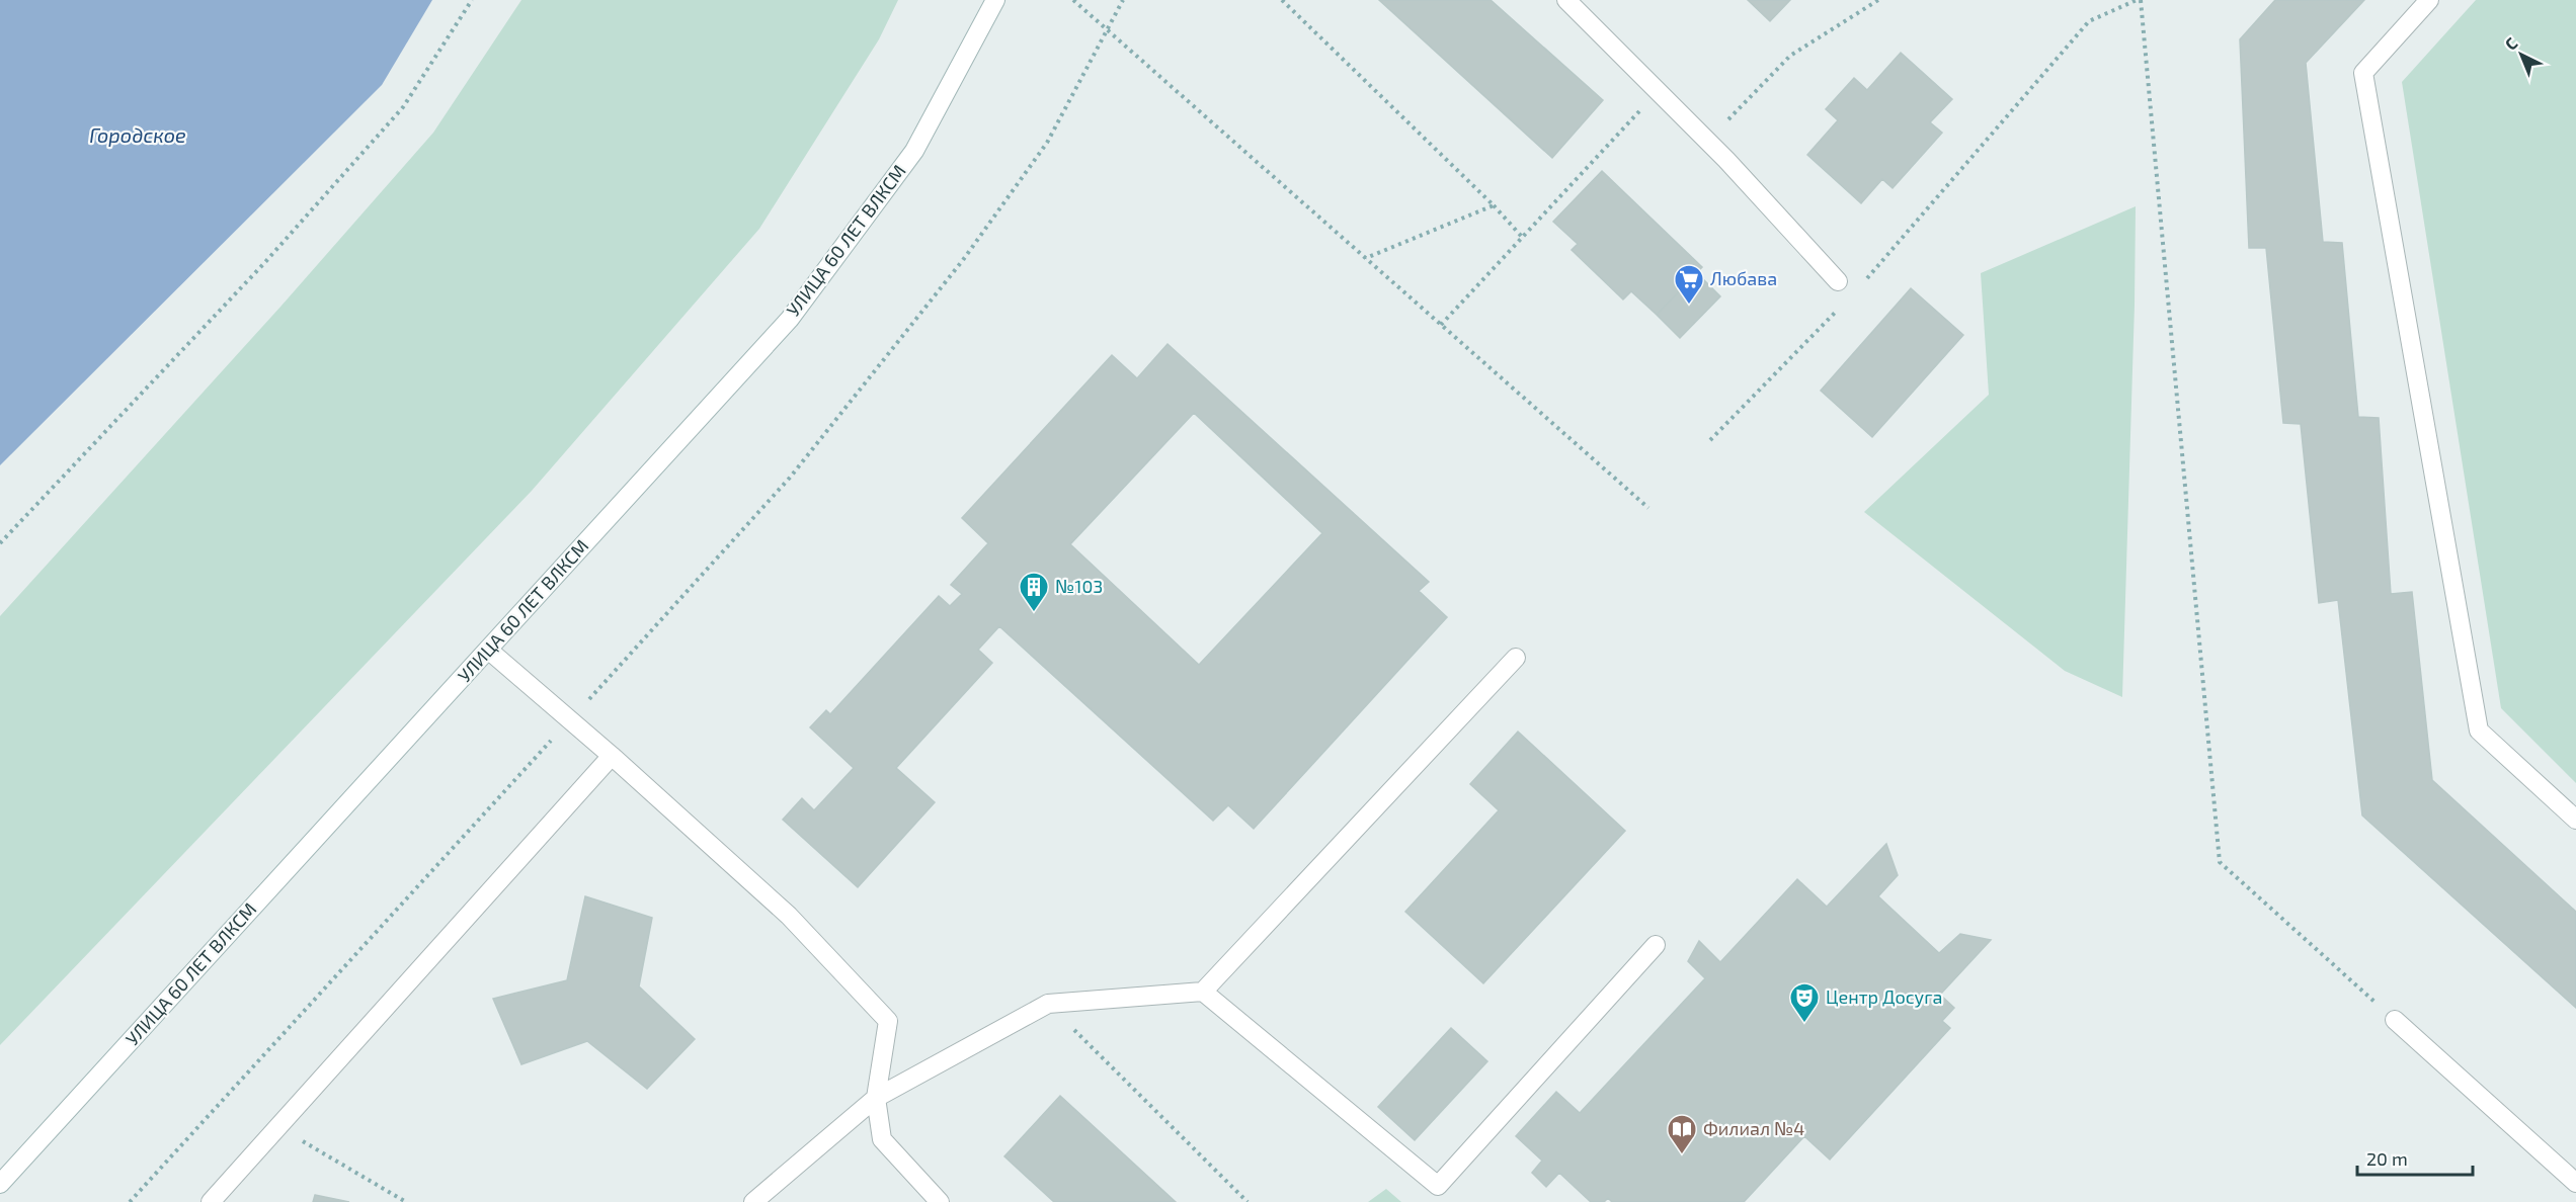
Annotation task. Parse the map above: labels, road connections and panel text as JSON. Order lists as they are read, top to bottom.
{
  "streets": {
    "street": ["УЛИЦА 60 ЛЕТ ВЛКСМ"]
  },
  "water": ["Городское"],
  "places": {
    "supermarket": ["Любава"],
    "building": ["№103"],
    "theatre": ["Центр Досуга"],
    "library": ["Филиал №4"]
  },
  "scale_bar": "20 m",
  "north": "top left"
}
